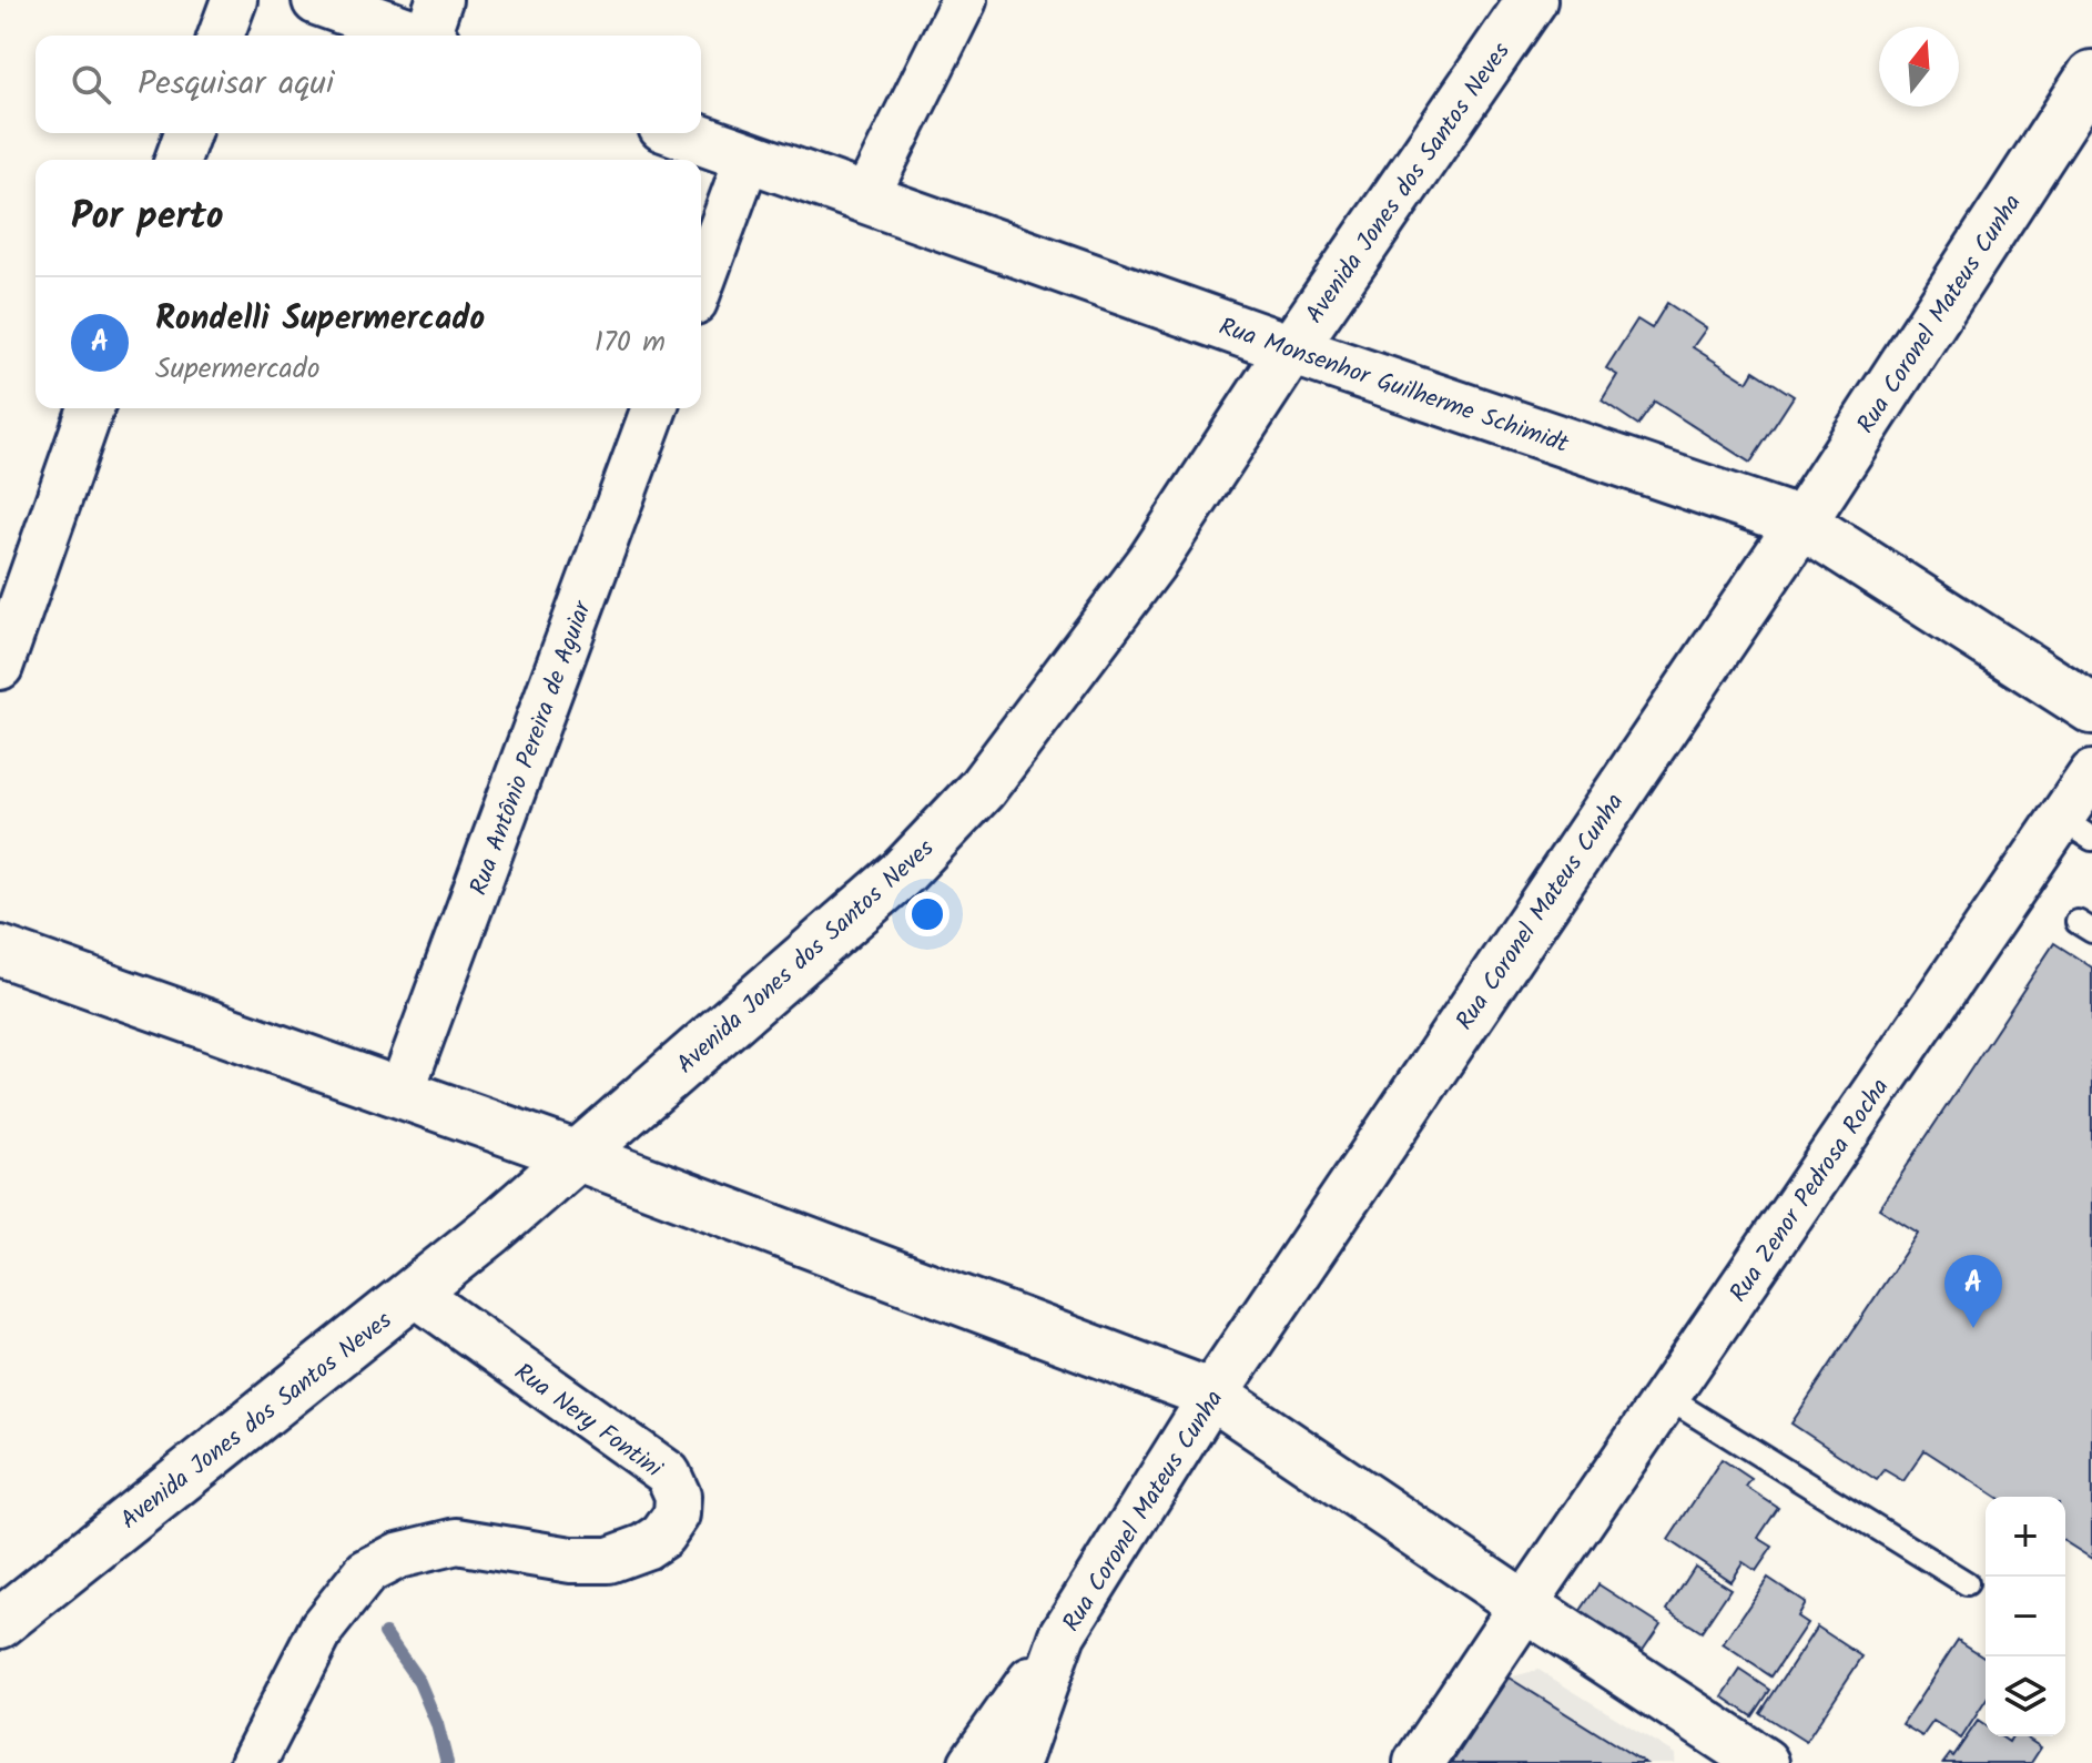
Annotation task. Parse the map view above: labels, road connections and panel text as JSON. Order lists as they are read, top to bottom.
{
  "streets": {
    "street": [
      "Avenida Jones dos Santos Neves",
      "Rua Coronel Mateus Cunha",
      "Rua Monsenhor Guilherme Schimidt",
      "Rua Antônio Pereira de Aguiar",
      "Rua Zenor Pedrosa Rocha",
      "Rua Nery Fontini"
    ]
  },
  "crossings": [
    ["Avenida Jones dos Santos Neves", "Rua Monsenhor Guilherme Schimidt"],
    ["Avenida Jones dos Santos Neves", "Rua Nery Fontini"],
    ["Rua Coronel Mateus Cunha", "Rua Monsenhor Guilherme Schimidt"]
  ],
  "north": "top",
  "page": {
    "search": "Pesquisar aqui",
    "heading": "Por perto",
    "list": [
      {
        "mark": "A",
        "name": "Rondelli Supermercado",
        "note": "Supermercado",
        "value": "170 m"
      }
    ],
    "pins": "A",
    "map_buttons": ["+", "−"]
  }
}
